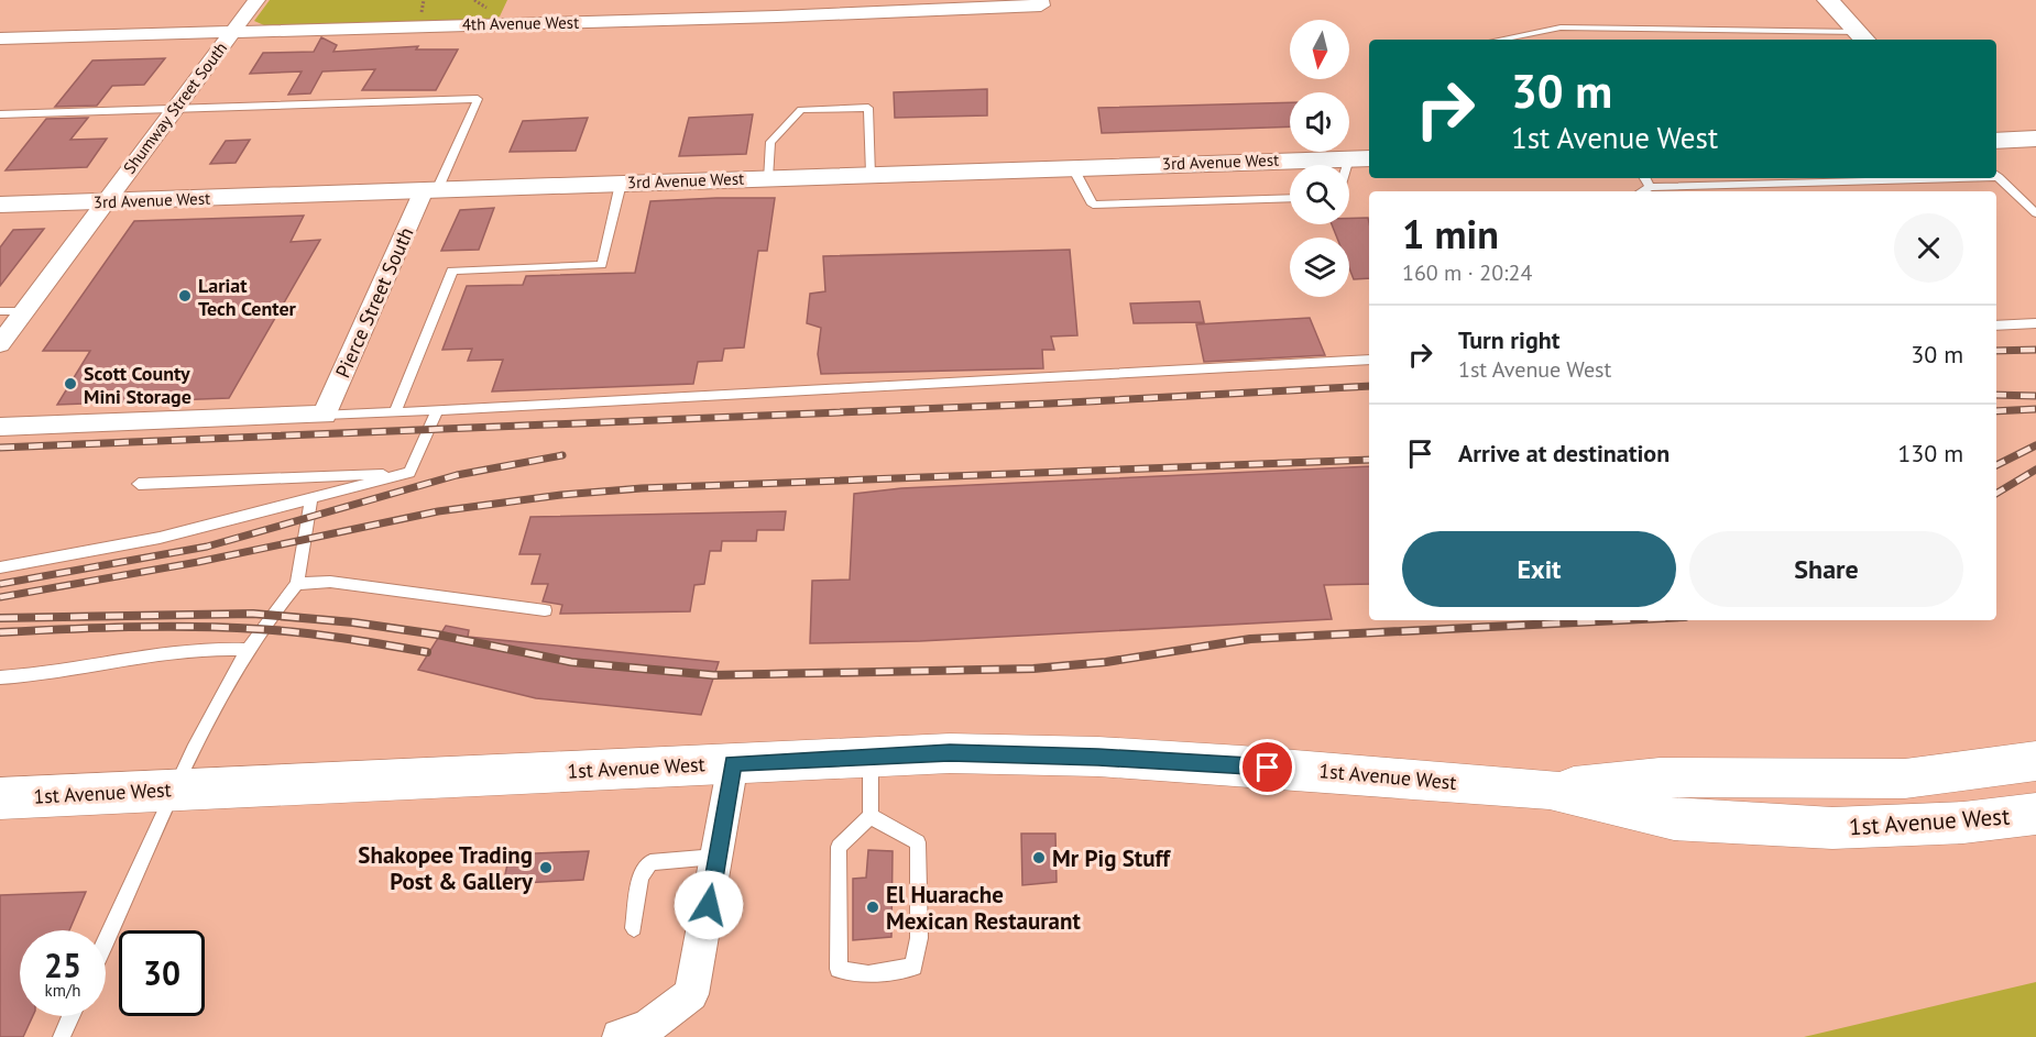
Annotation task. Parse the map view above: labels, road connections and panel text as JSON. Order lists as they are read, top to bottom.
{
  "streets": {
    "main road": ["1st Avenue West"],
    "street": [
      "4th Avenue West",
      "Shumway Street South",
      "3rd Avenue West",
      "Pierce Street South"
    ]
  },
  "crossings": [
    ["4th Avenue West", "Shumway Street South"],
    ["Shumway Street South", "3rd Avenue West"],
    ["3rd Avenue West", "Pierce Street South"]
  ],
  "places": [
    "Lariat Tech Center",
    "Scott County Mini Storage",
    "Mr Pig Stuff",
    "Shakopee Trading Post & Gallery",
    "El Huarache Mexican Restaurant"
  ],
  "north": "bottom",
  "page": {
    "turn": ["30 m", "1st Avenue West"],
    "heading": ["1 min", "160 m · 20:24"],
    "list": [
      {
        "name": "Turn right",
        "note": "1st Avenue West",
        "value": "30 m"
      },
      {
        "name": "Arrive at destination",
        "value": "130 m"
      }
    ],
    "buttons": ["Exit", "Share"],
    "speed": "25 km/h",
    "limit": "30"
  }
}
